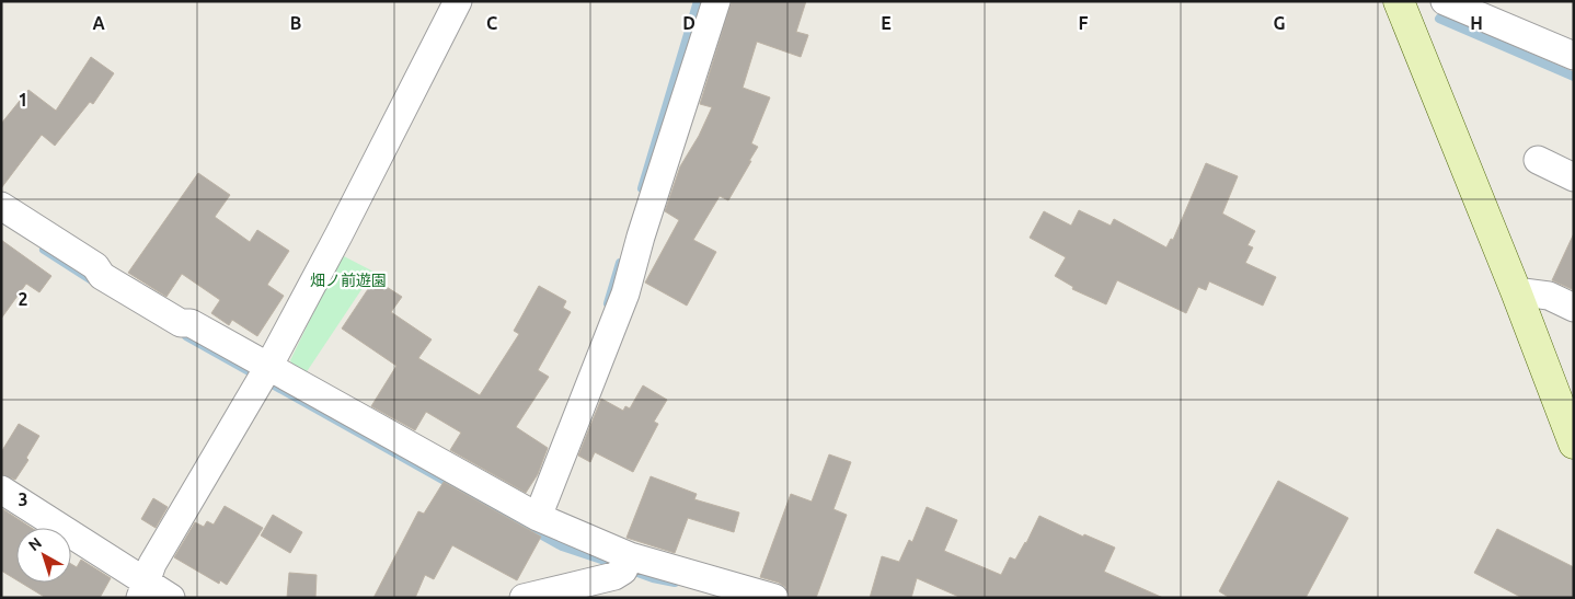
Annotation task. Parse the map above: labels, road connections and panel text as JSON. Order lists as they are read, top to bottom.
{
  "parks": ["畑ノ前遊園"],
  "north": "top left",
  "grid": {
    "columns": [
      "A",
      "B",
      "C",
      "D",
      "E",
      "F",
      "G",
      "H"
    ],
    "rows": ["1", "2", "3"]
  }
}
